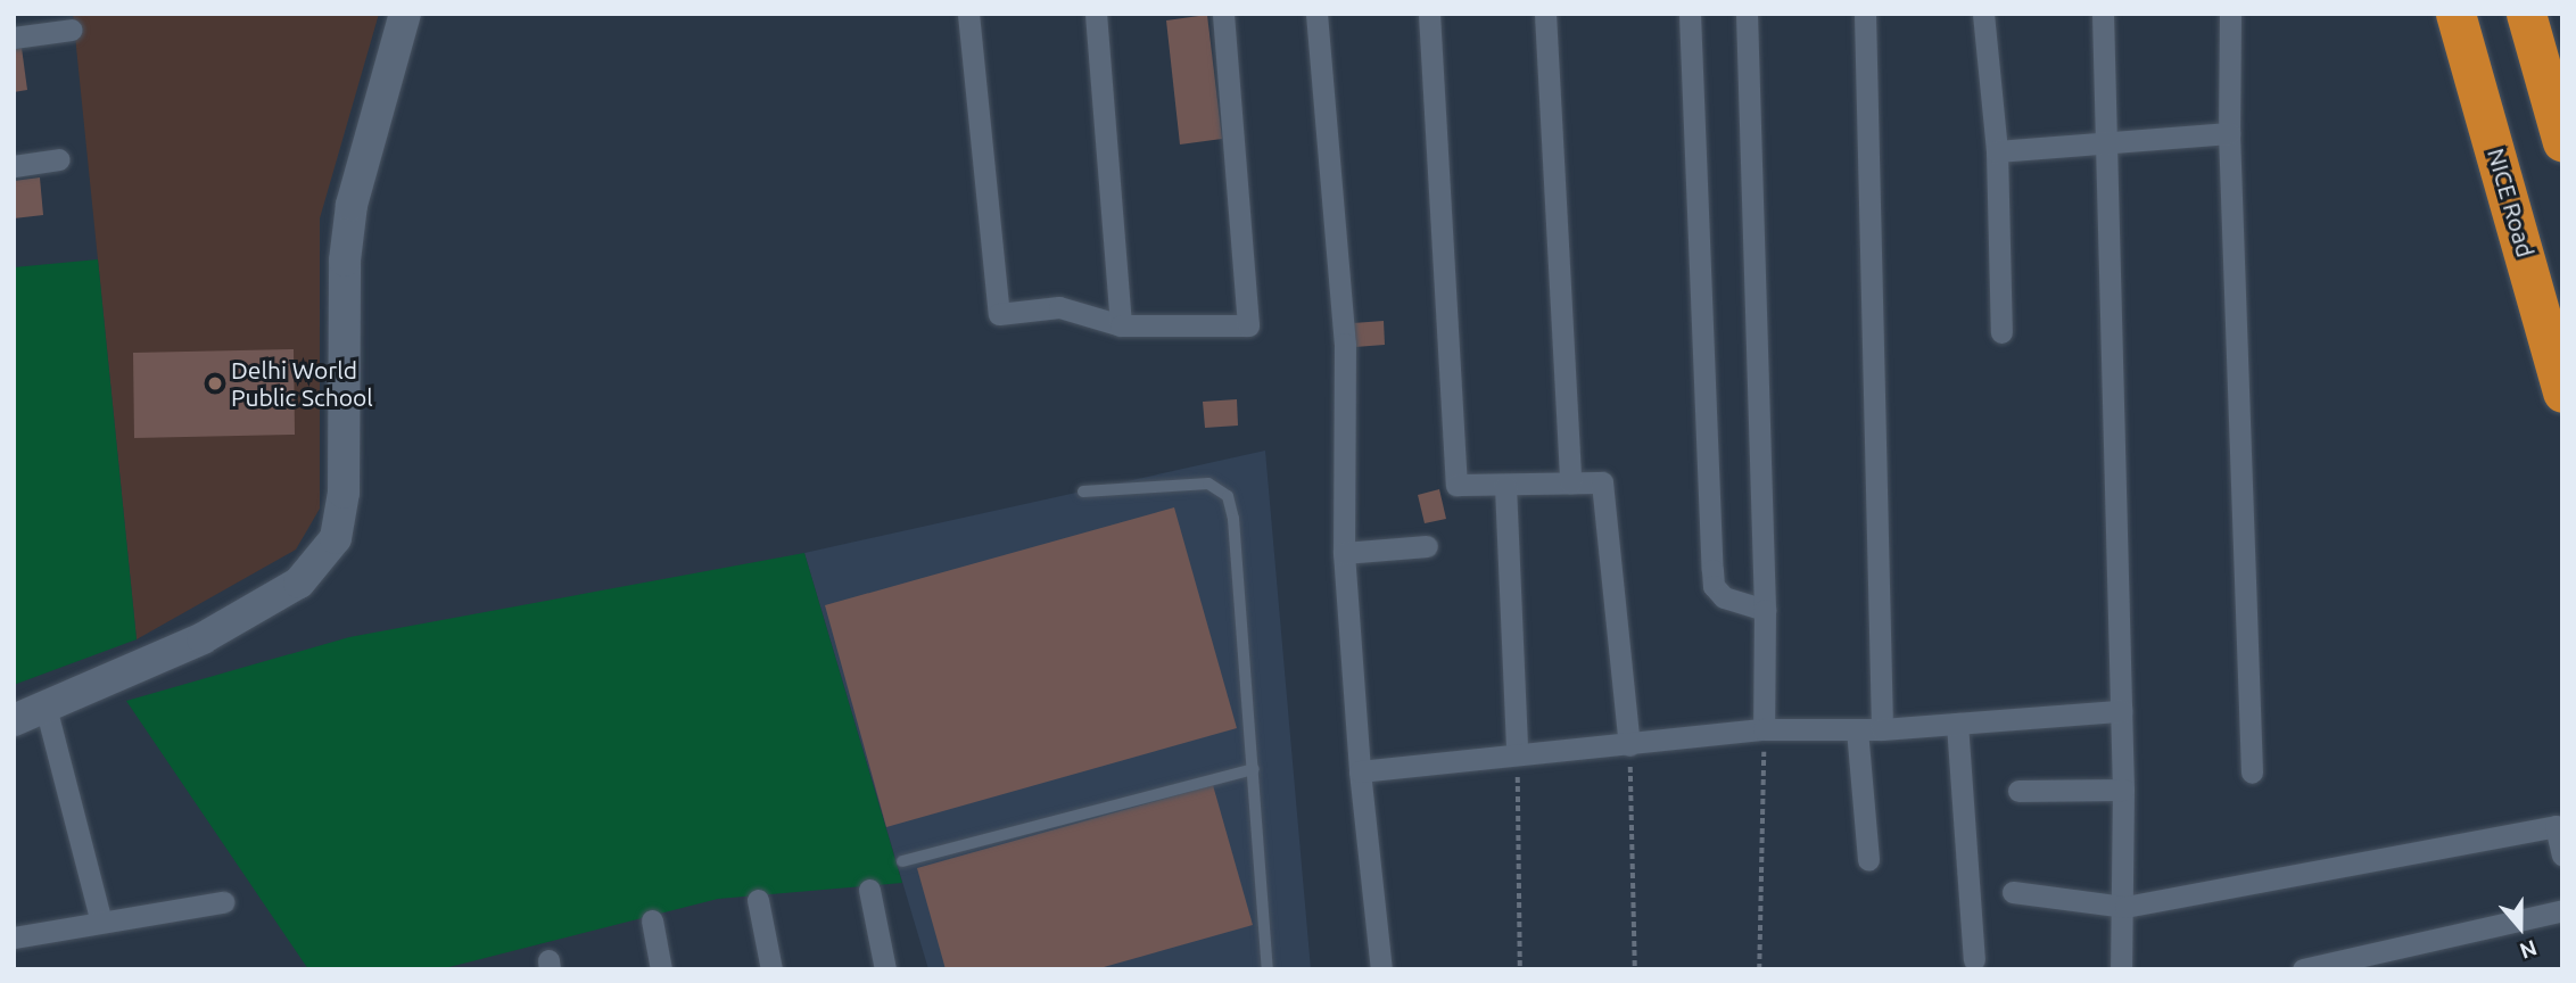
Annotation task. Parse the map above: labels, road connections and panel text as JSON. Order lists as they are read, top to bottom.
{
  "streets": {
    "highway": ["NICE Road"]
  },
  "places": ["Delhi World Public School"],
  "north": "bottom"
}
